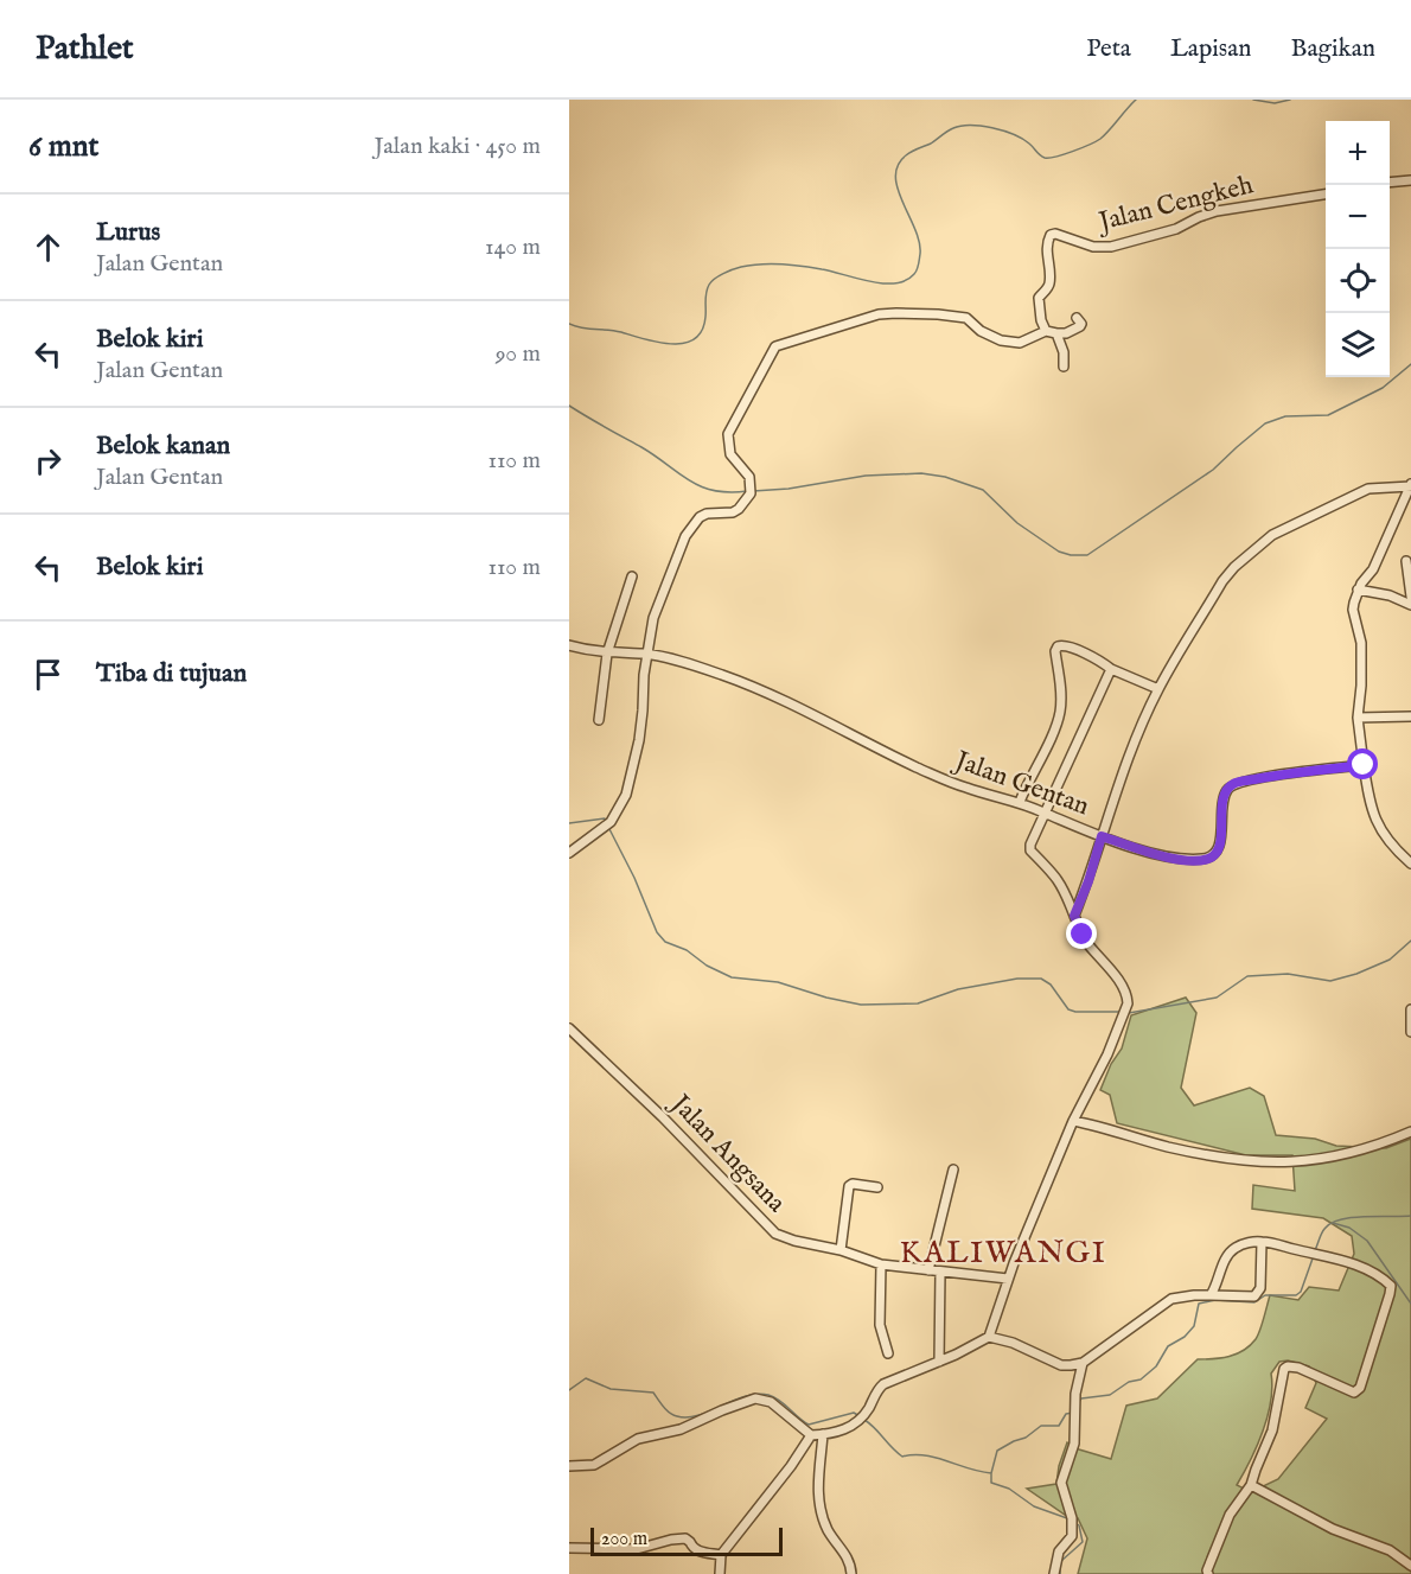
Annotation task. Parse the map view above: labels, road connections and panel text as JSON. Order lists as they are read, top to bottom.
{
  "streets": {
    "street": ["Jalan Cengkeh", "Jalan Gentan", "Jalan Angsana"]
  },
  "districts": ["KALIWANGI"],
  "scale_bar": "200 m",
  "page": {
    "header": "Pathlet",
    "nav": ["Peta", "Lapisan", "Bagikan"],
    "heading": ["6 mnt", "Jalan kaki · 450 m"],
    "map_buttons": ["+", "−"],
    "list": [
      ["Lurus", "Jalan Gentan", "140 m"],
      ["Belok kiri", "Jalan Gentan", "90 m"],
      ["Belok kanan", "Jalan Gentan", "110 m"],
      ["Belok kiri", "110 m"],
      "Tiba di tujuan"
    ],
    "scale": "200 m"
  }
}
